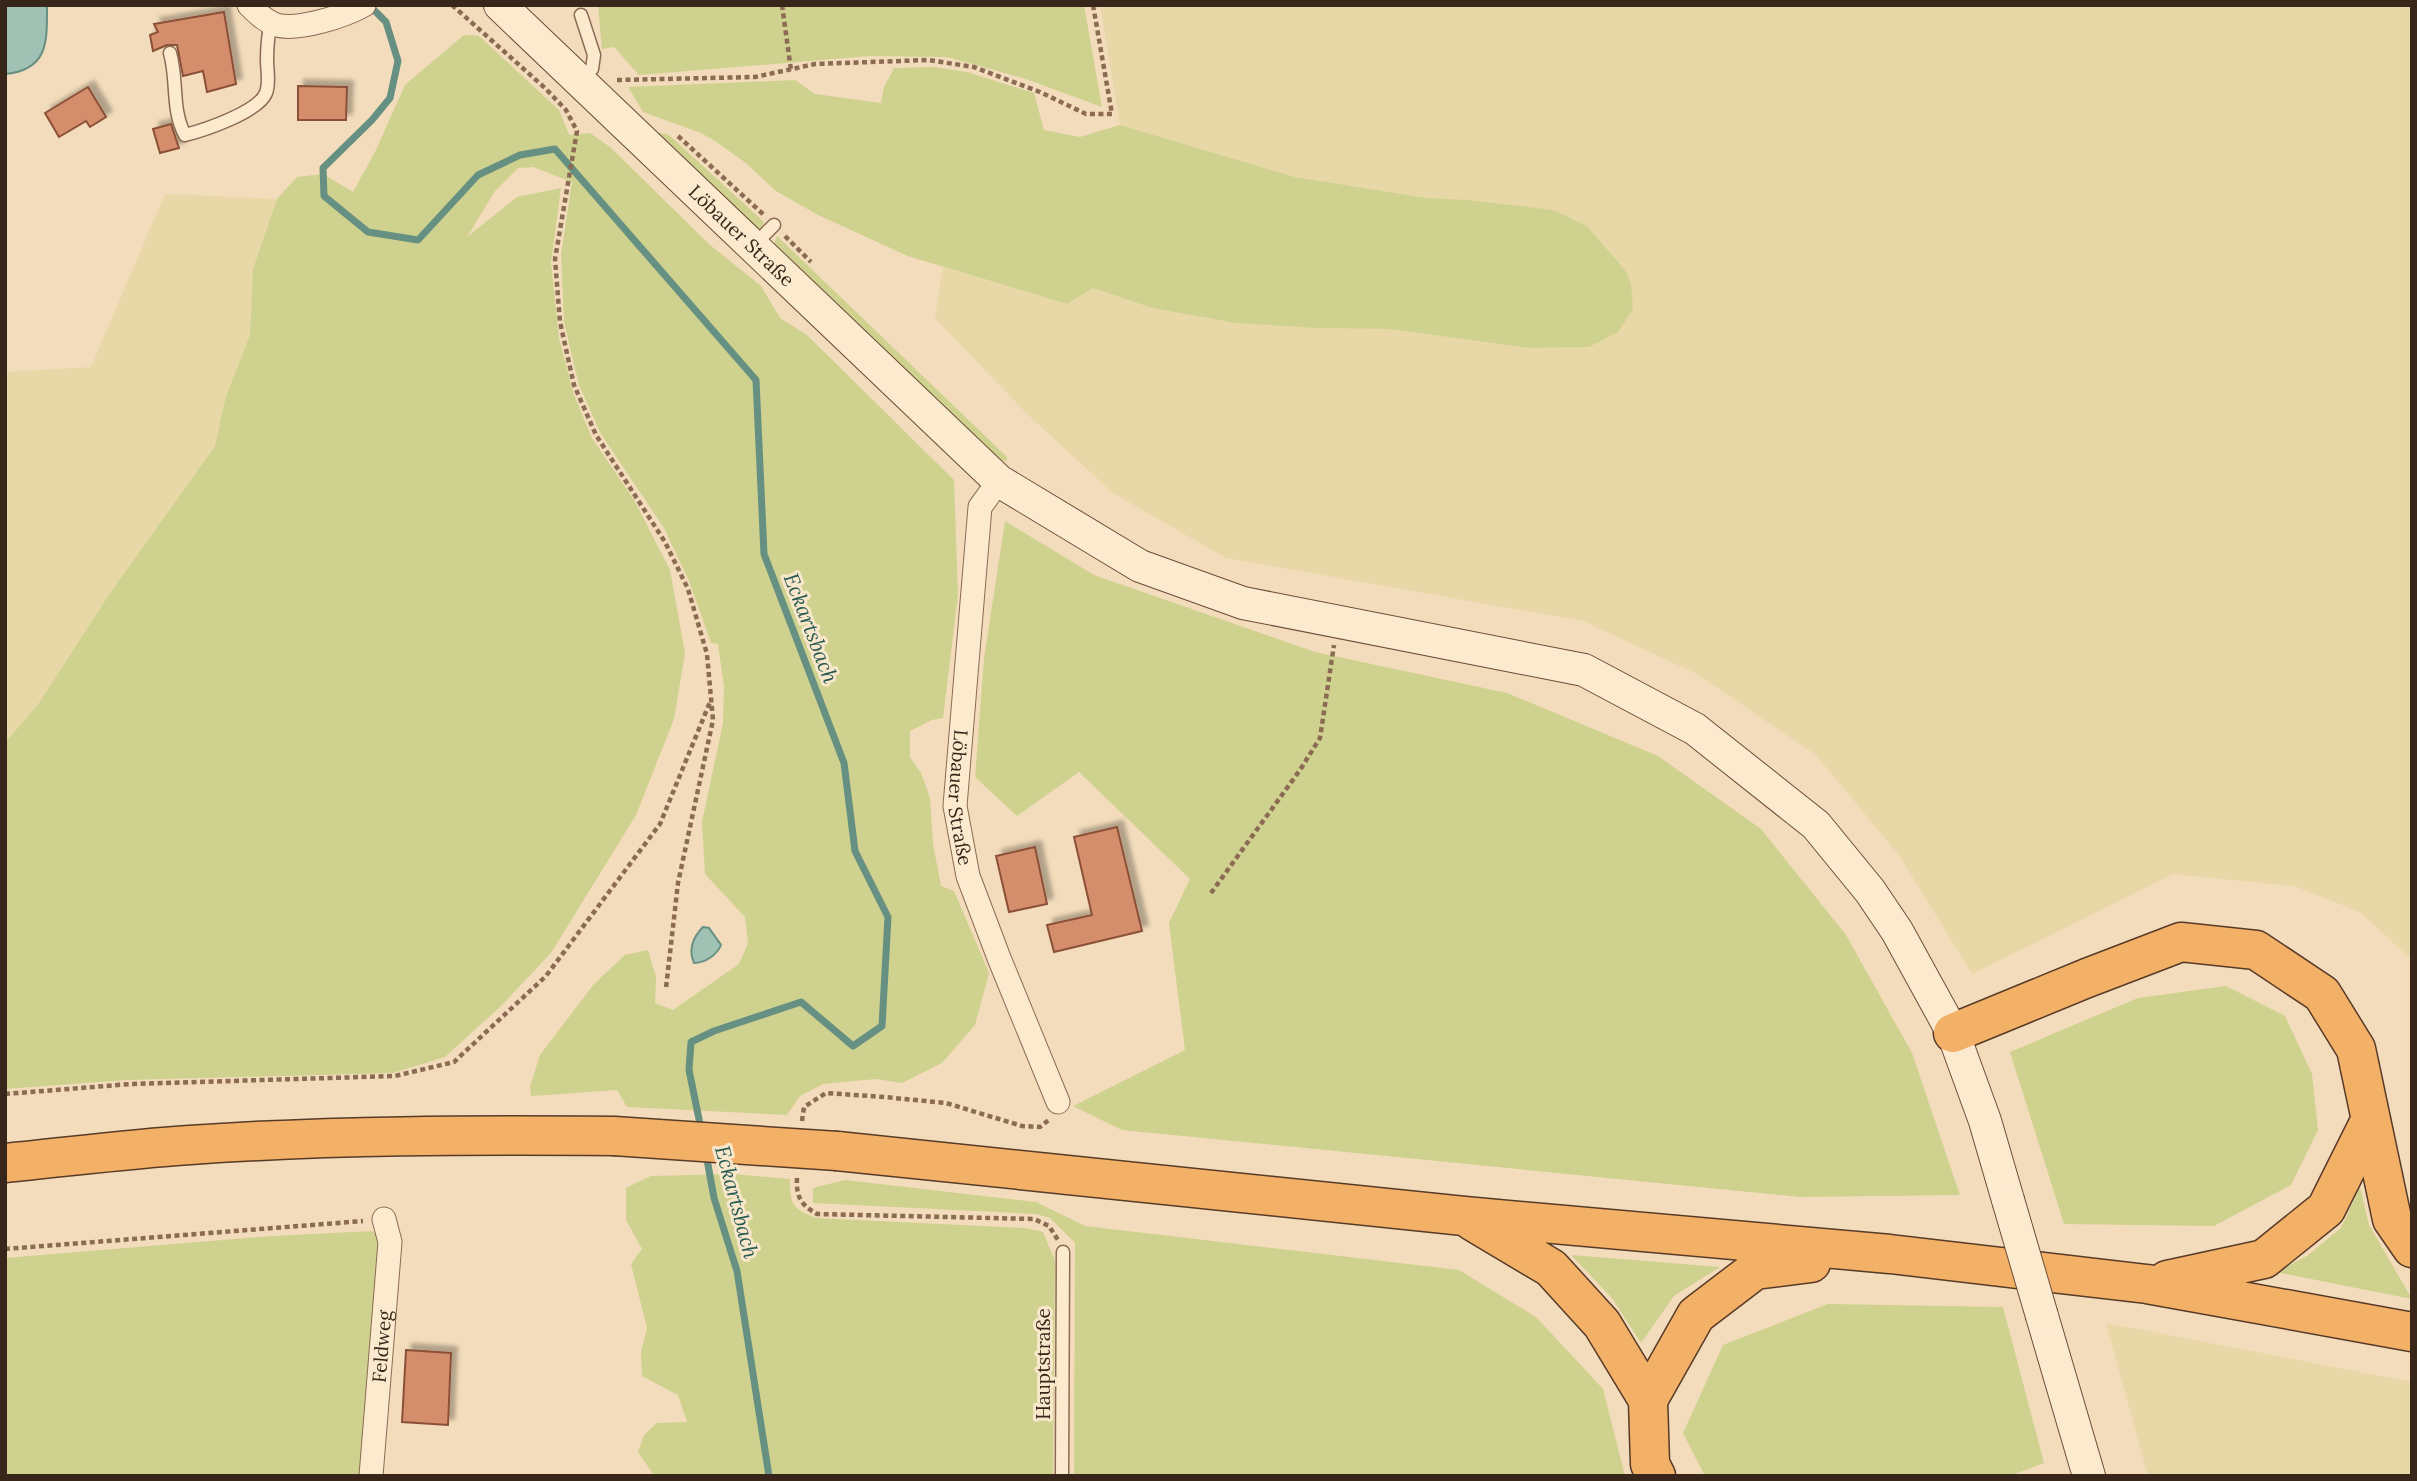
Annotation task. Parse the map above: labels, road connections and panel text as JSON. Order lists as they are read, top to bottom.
{
  "streets": {
    "main road": ["Löbauer Straße"],
    "street": ["Feldweg"],
    "lane": ["Hauptstraße"]
  },
  "water": ["Eckartsbach"]
}
